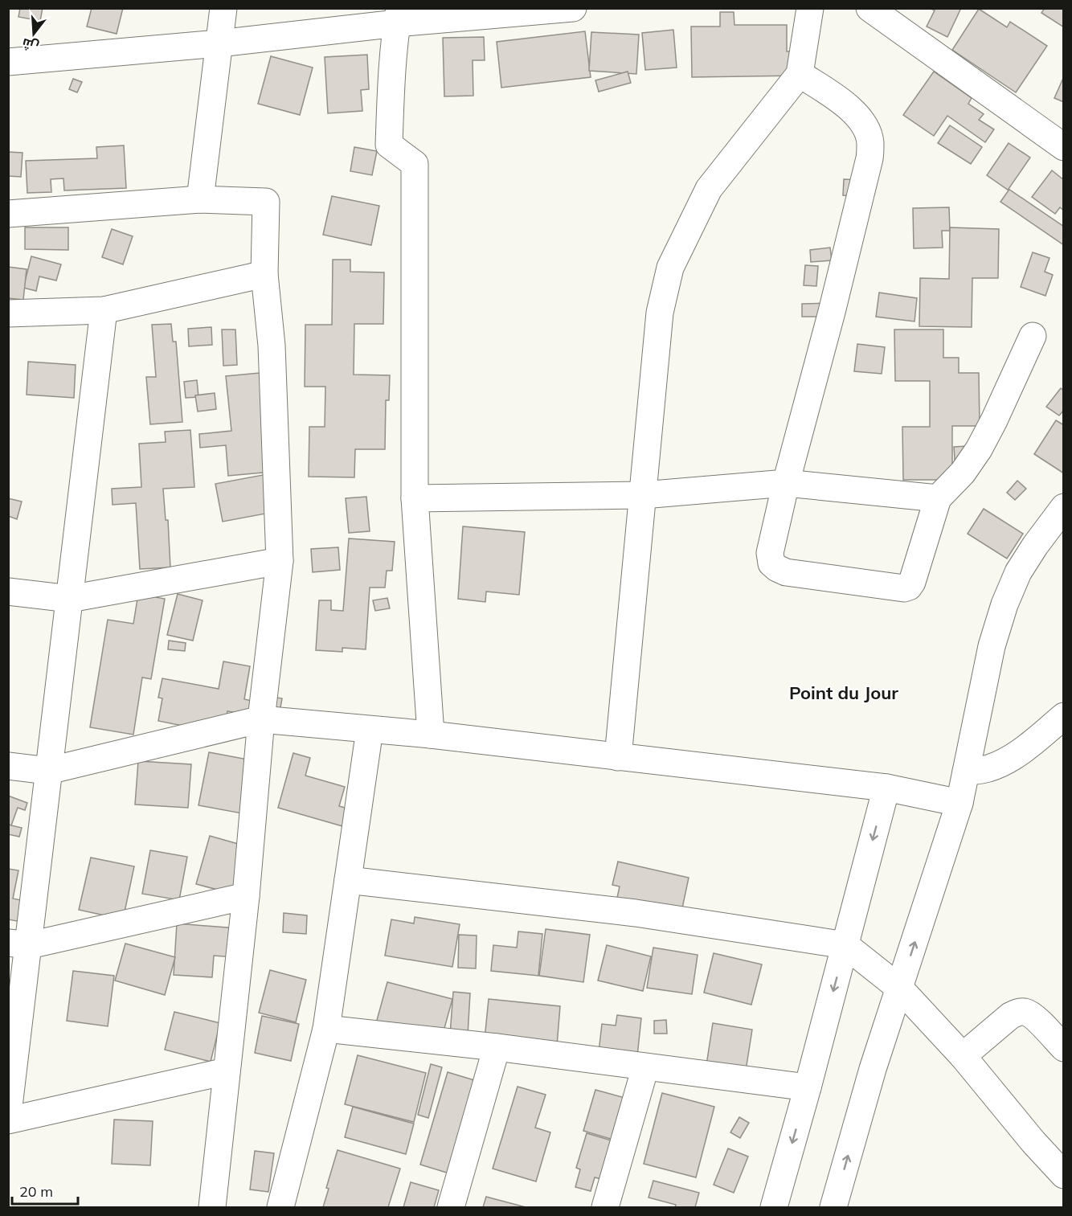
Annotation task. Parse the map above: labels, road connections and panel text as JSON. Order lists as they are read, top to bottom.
{
  "districts": ["Point du Jour"],
  "scale_bar": "20 m",
  "north": "bottom"
}
